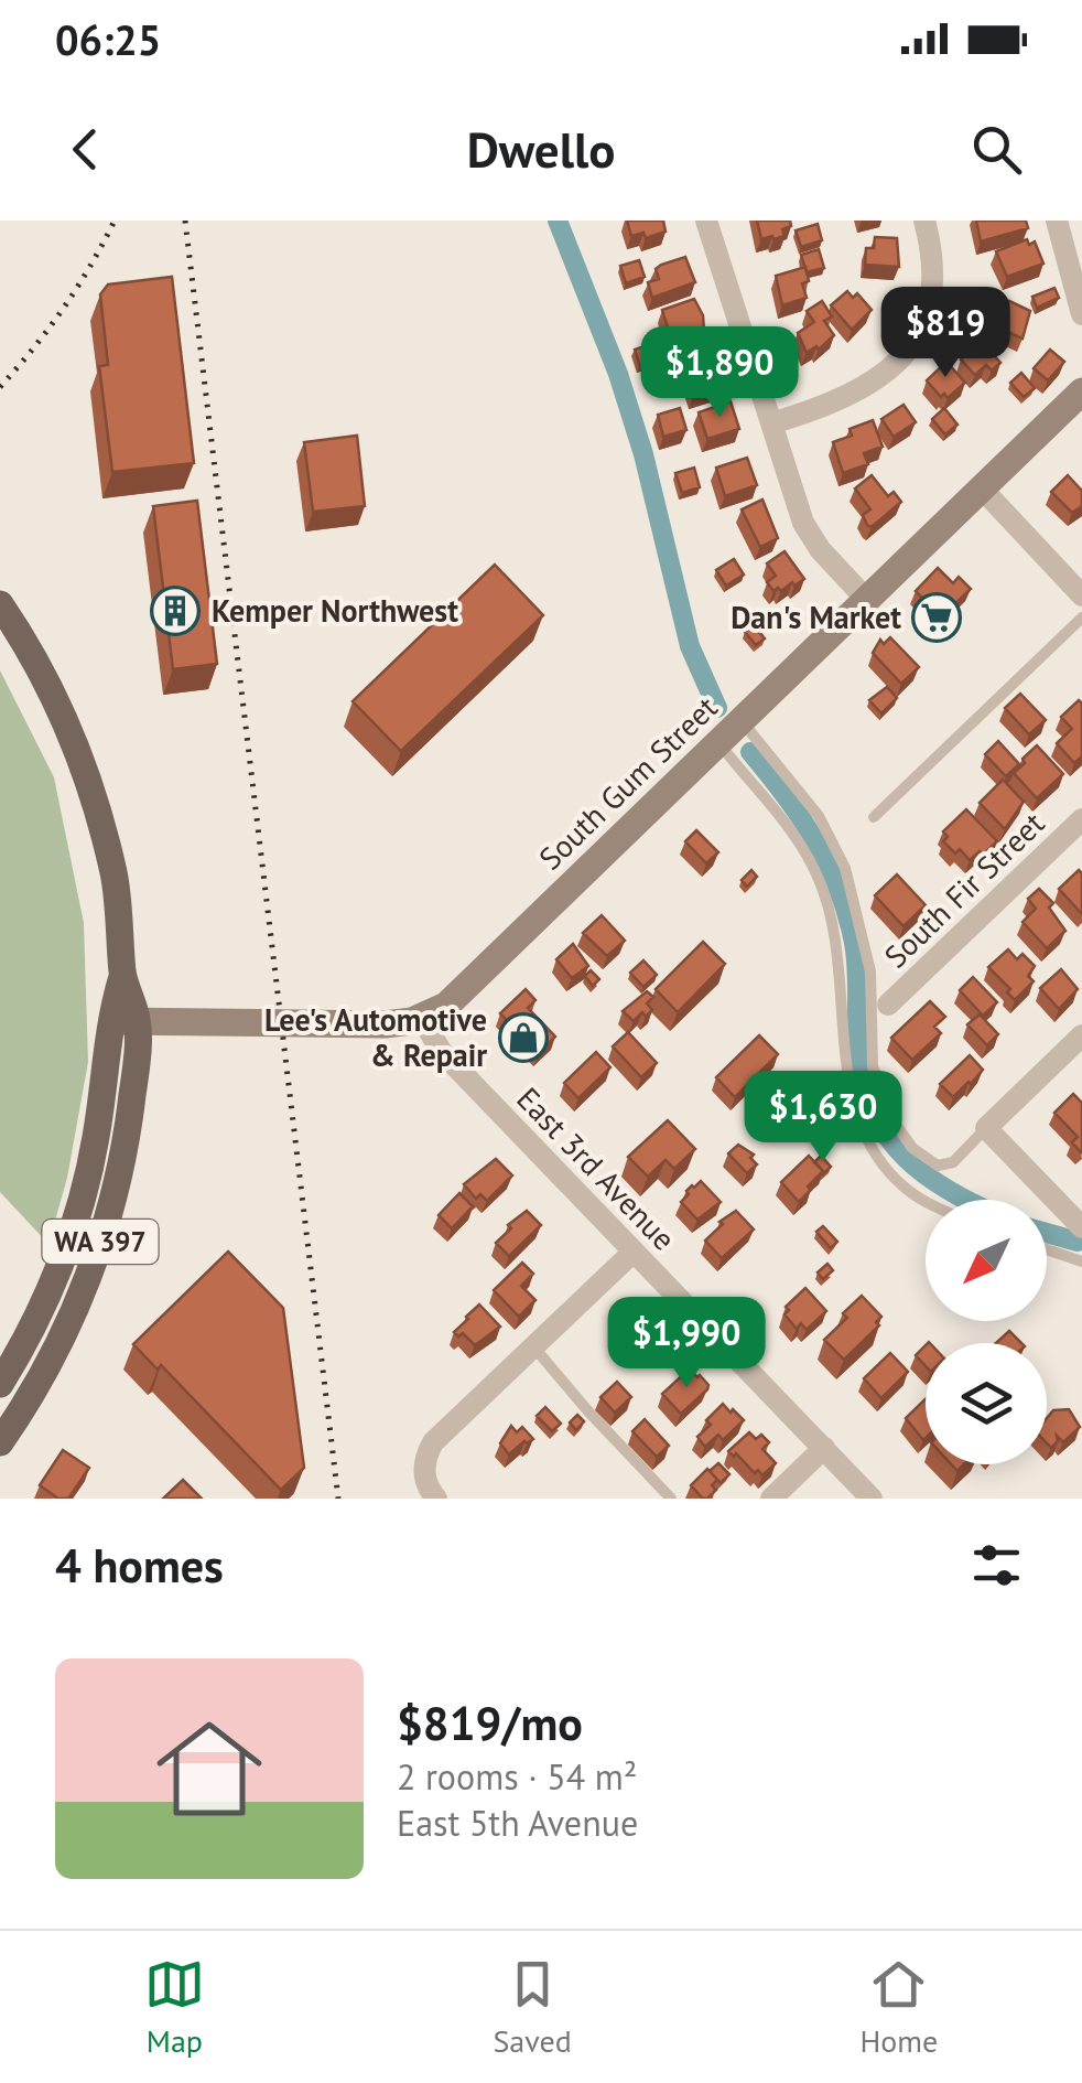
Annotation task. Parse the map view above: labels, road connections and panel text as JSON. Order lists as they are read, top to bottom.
{
  "streets": {
    "main road": ["South Gum Street", "WA 397"],
    "street": ["South Fir Street", "East 3rd Avenue"]
  },
  "crossings": [
    ["South Gum Street", "East 3rd Avenue"],
    ["South Gum Street", "WA 397"]
  ],
  "places": {
    "building": ["Kemper Northwest"],
    "supermarket": ["Dan's Market"],
    "shop": ["Lee's Automotive & Repair"]
  },
  "north": "bottom left",
  "page": {
    "status": "06:25",
    "header": "Dwello",
    "price": [
      "$819",
      "$1,890",
      "$1,630",
      "$1,990"
    ],
    "heading": "4 homes",
    "list": [
      {
        "name": "$819/mo",
        "note": "2 rooms · 54 m² · East 5th Avenue"
      }
    ],
    "tabs": ["Map", "Saved", "Home"]
  }
}
